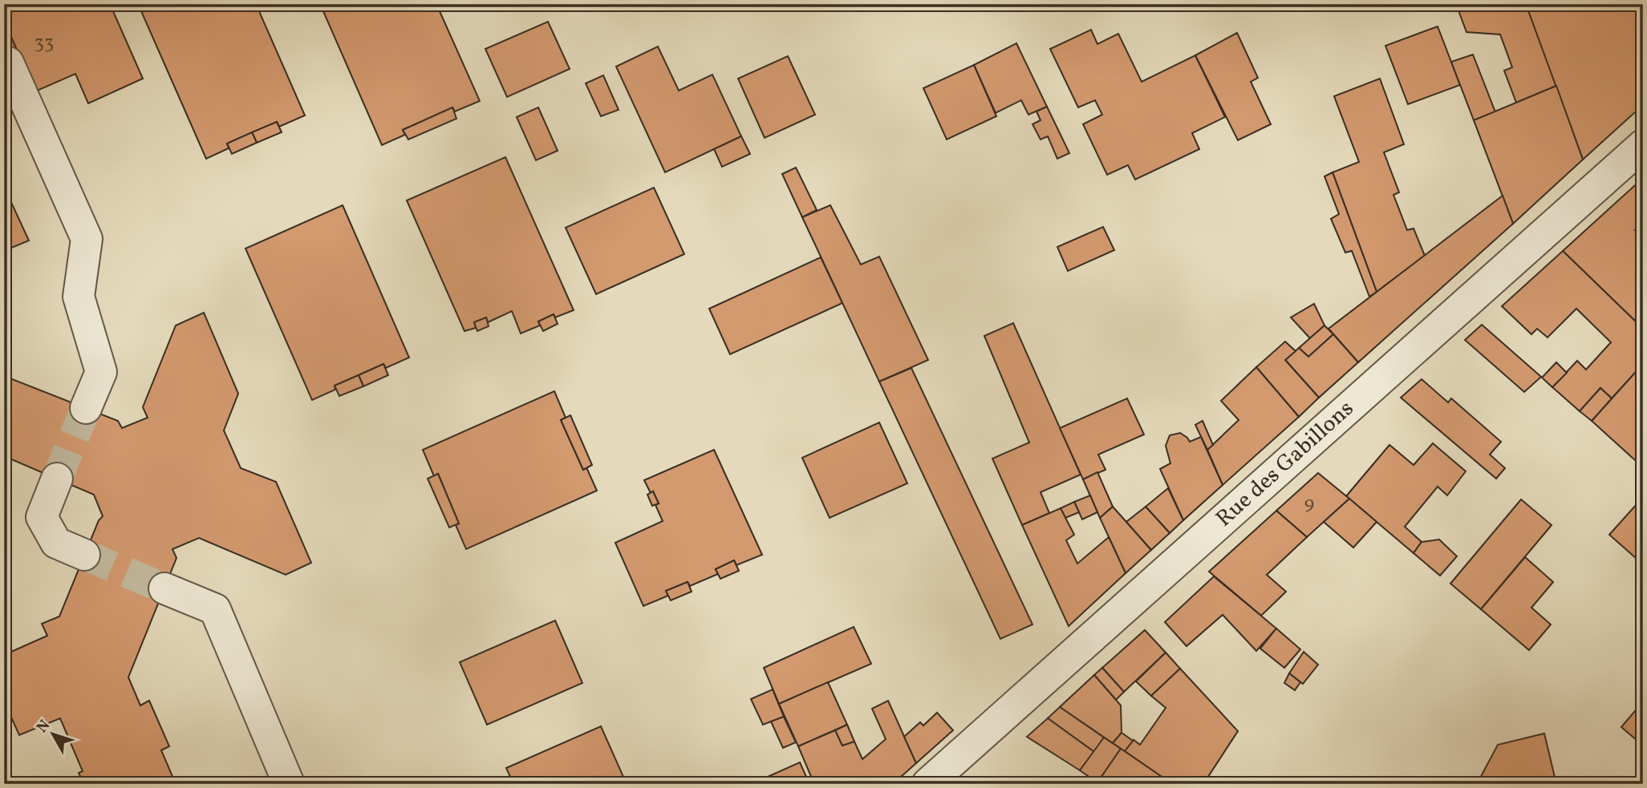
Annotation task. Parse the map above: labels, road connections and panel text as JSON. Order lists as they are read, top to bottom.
{
  "streets": {
    "street": ["Rue des Gabillons"]
  },
  "house_numbers": ["33", "9"],
  "north": "top left"
}
